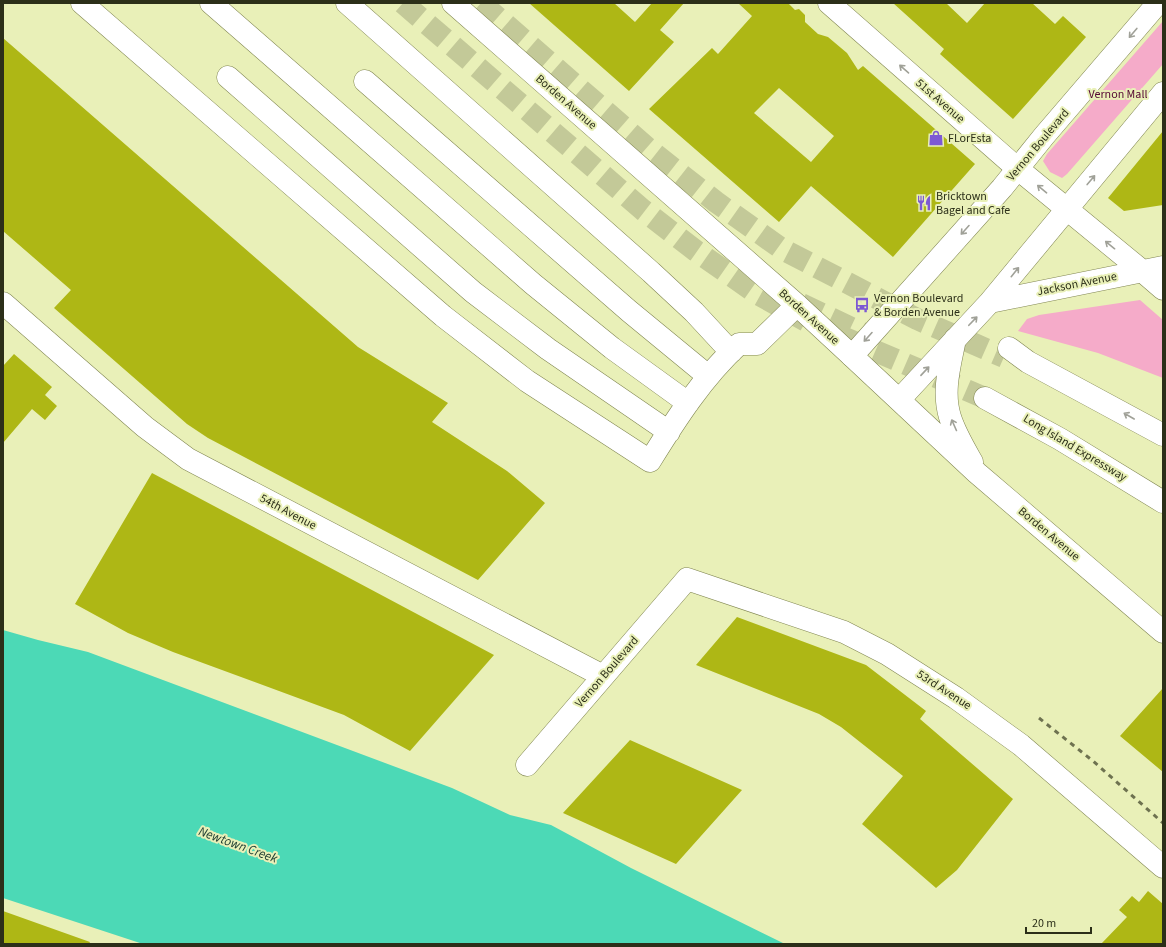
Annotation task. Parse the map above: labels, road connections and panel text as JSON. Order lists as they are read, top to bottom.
{
  "streets": {
    "main road": [
      "51st Avenue",
      "Borden Avenue",
      "Vernon Boulevard",
      "Jackson Avenue",
      "Long Island Expressway",
      "54th Avenue",
      "53rd Avenue"
    ]
  },
  "crossings": [
    ["51st Avenue", "Vernon Boulevard"],
    ["51st Avenue", "Jackson Avenue"],
    ["Borden Avenue", "Vernon Boulevard"],
    ["Vernon Boulevard", "54th Avenue"],
    ["Vernon Boulevard", "53rd Avenue"]
  ],
  "one_way": ["51st Avenue"],
  "water": ["Newtown Creek"],
  "parks": ["Vernon Mall"],
  "places": {
    "shop": ["FLorEsta"],
    "restaurant": ["Bricktown Bagel and Cafe"],
    "bus stop": ["Vernon Boulevard & Borden Avenue"]
  },
  "scale_bar": "20 m"
}
